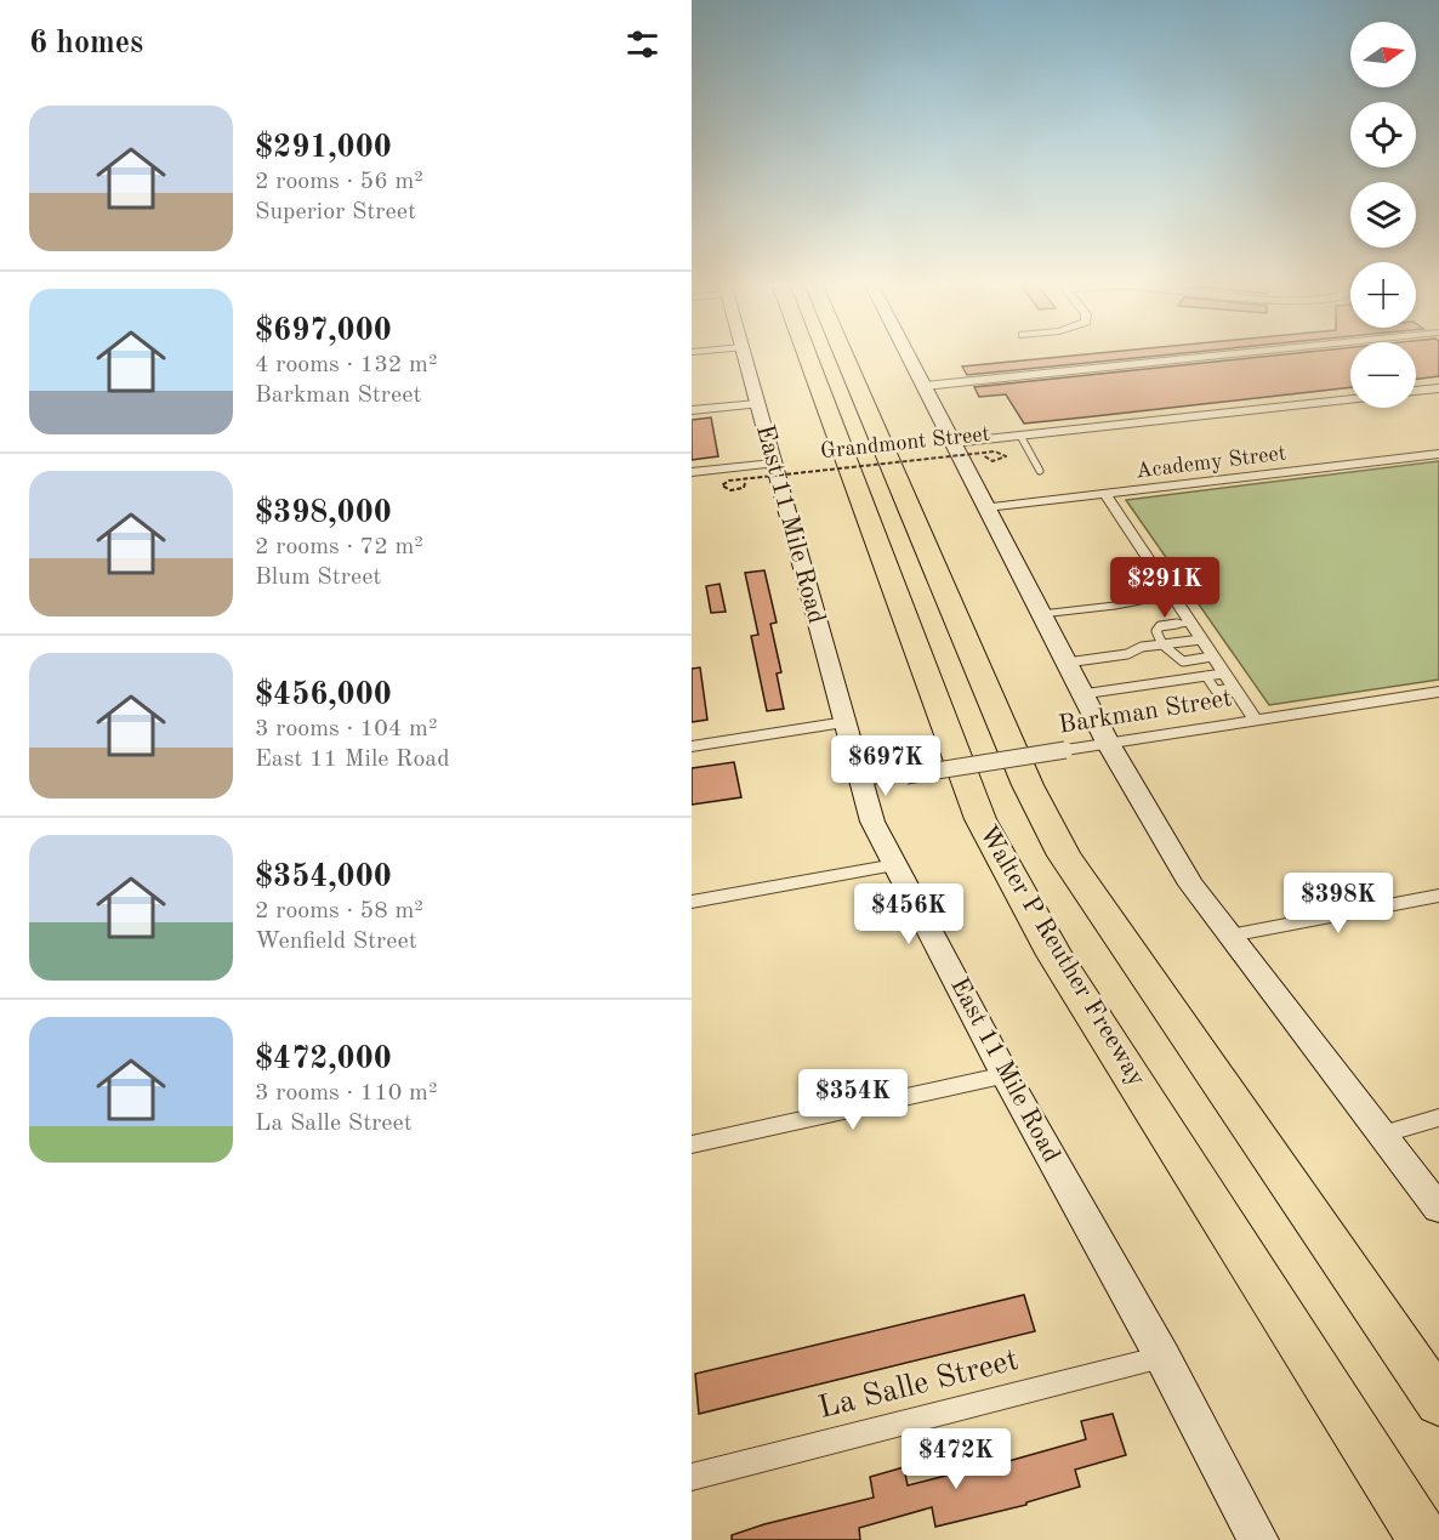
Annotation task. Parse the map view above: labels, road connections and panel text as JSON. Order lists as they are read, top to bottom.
{
  "streets": {
    "highway": ["Walter P Reuther Freeway"],
    "main road": ["East 11 Mile Road"],
    "street": [
      "Grandmont Street",
      "Academy Street",
      "Barkman Street",
      "La Salle Street"
    ]
  },
  "crossings": [
    ["East 11 Mile Road", "Barkman Street"],
    ["East 11 Mile Road", "La Salle Street"]
  ],
  "north": "right",
  "page": {
    "heading": "6 homes",
    "map_buttons": ["+", "−"],
    "list": [
      {
        "name": "$291,000",
        "note": "2 rooms · 56 m² · Superior Street"
      },
      {
        "name": "$697,000",
        "note": "4 rooms · 132 m² · Barkman Street"
      },
      {
        "name": "$398,000",
        "note": "2 rooms · 72 m² · Blum Street"
      },
      {
        "name": "$456,000",
        "note": "3 rooms · 104 m² · East 11 Mile Road"
      },
      {
        "name": "$354,000",
        "note": "2 rooms · 58 m² · Wenfield Street"
      },
      {
        "name": "$472,000",
        "note": "3 rooms · 110 m² · La Salle Street"
      }
    ],
    "price": [
      "$291K",
      "$697K",
      "$398K",
      "$456K",
      "$354K",
      "$472K"
    ]
  }
}
